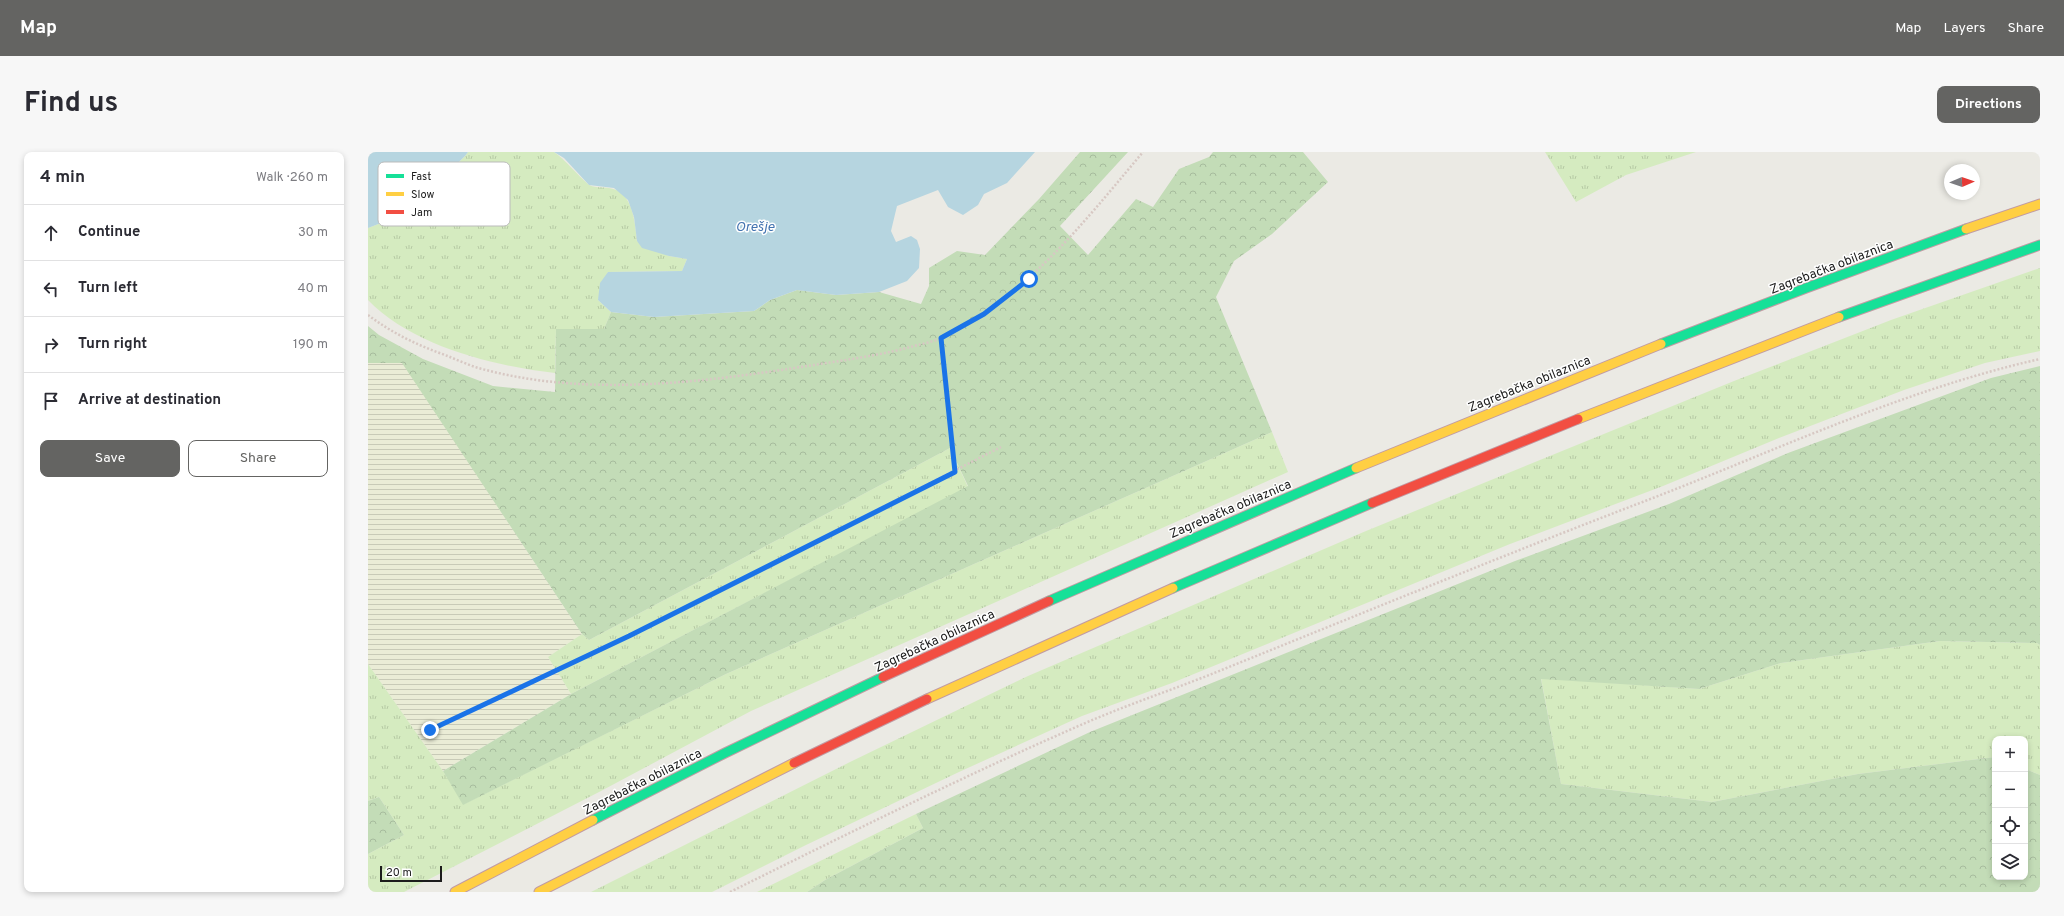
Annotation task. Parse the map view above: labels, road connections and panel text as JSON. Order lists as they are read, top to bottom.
{
  "streets": {
    "highway": ["Zagrebačka obilaznica"]
  },
  "water": ["Orešje"],
  "legend": ["Fast", "Slow", "Jam"],
  "scale_bar": "20 m",
  "north": "right",
  "page": {
    "header": "Map",
    "nav": ["Map", "Layers", "Share"],
    "title": "Find us",
    "buttons": [
      "Directions",
      ["Save", "Share"]
    ],
    "heading": ["4 min", "Walk · 260 m"],
    "list": [
      ["Continue", "30 m"],
      ["Turn left", "40 m"],
      ["Turn right", "190 m"],
      "Arrive at destination"
    ],
    "map_buttons": ["+", "−"],
    "scale": "20 m"
  }
}
